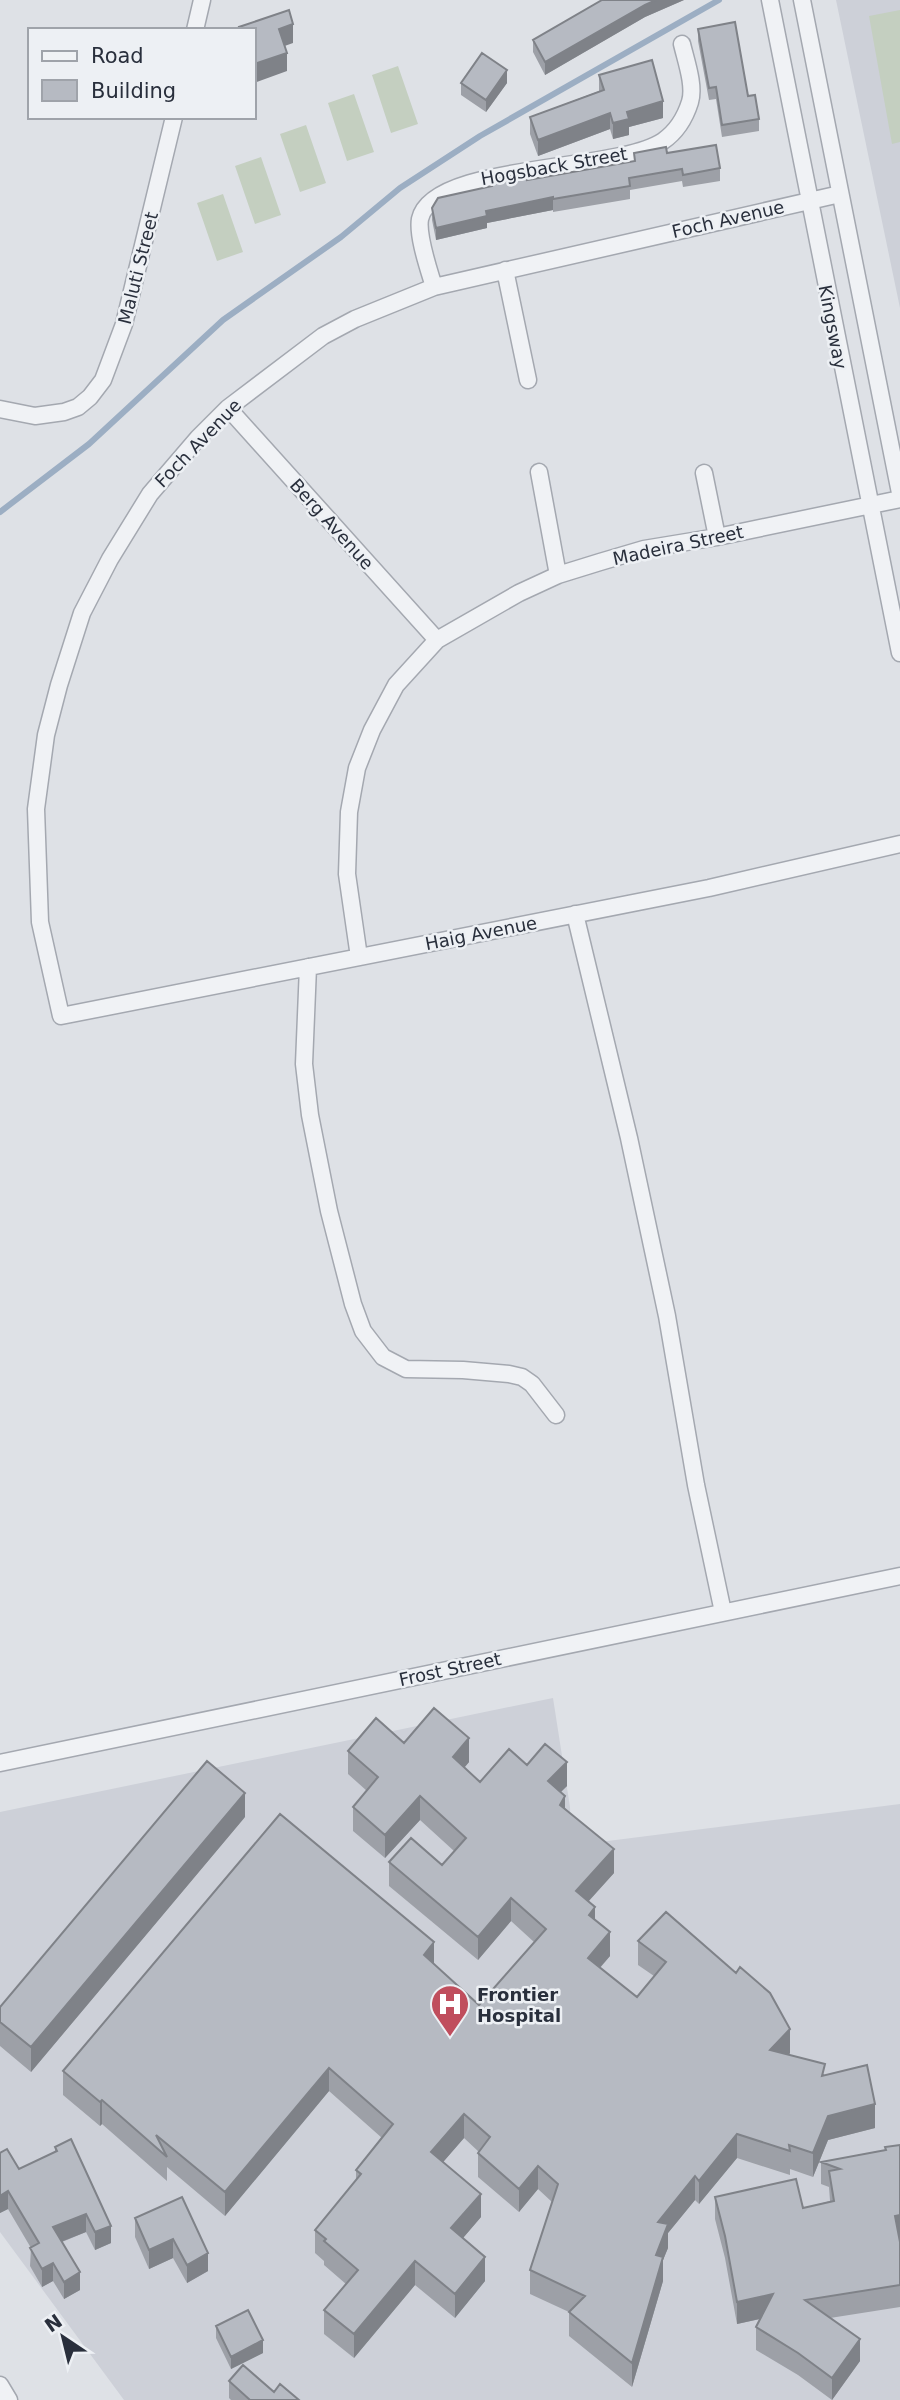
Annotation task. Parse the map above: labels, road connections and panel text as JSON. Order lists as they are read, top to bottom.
{
  "streets": {
    "street": [
      "Hogsback Street",
      "Foch Avenue",
      "Maluti Street",
      "Kingsway",
      "Berg Avenue",
      "Madeira Street",
      "Haig Avenue",
      "Frost Street"
    ]
  },
  "crossings": [
    ["Hogsback Street", "Foch Avenue"],
    ["Foch Avenue", "Kingsway"],
    ["Foch Avenue", "Berg Avenue"],
    ["Foch Avenue", "Haig Avenue"],
    ["Kingsway", "Madeira Street"],
    ["Berg Avenue", "Madeira Street"],
    ["Madeira Street", "Haig Avenue"]
  ],
  "places": {
    "hospital": ["Frontier Hospital"]
  },
  "legend": ["Road", "Building"],
  "north": "top left"
}
